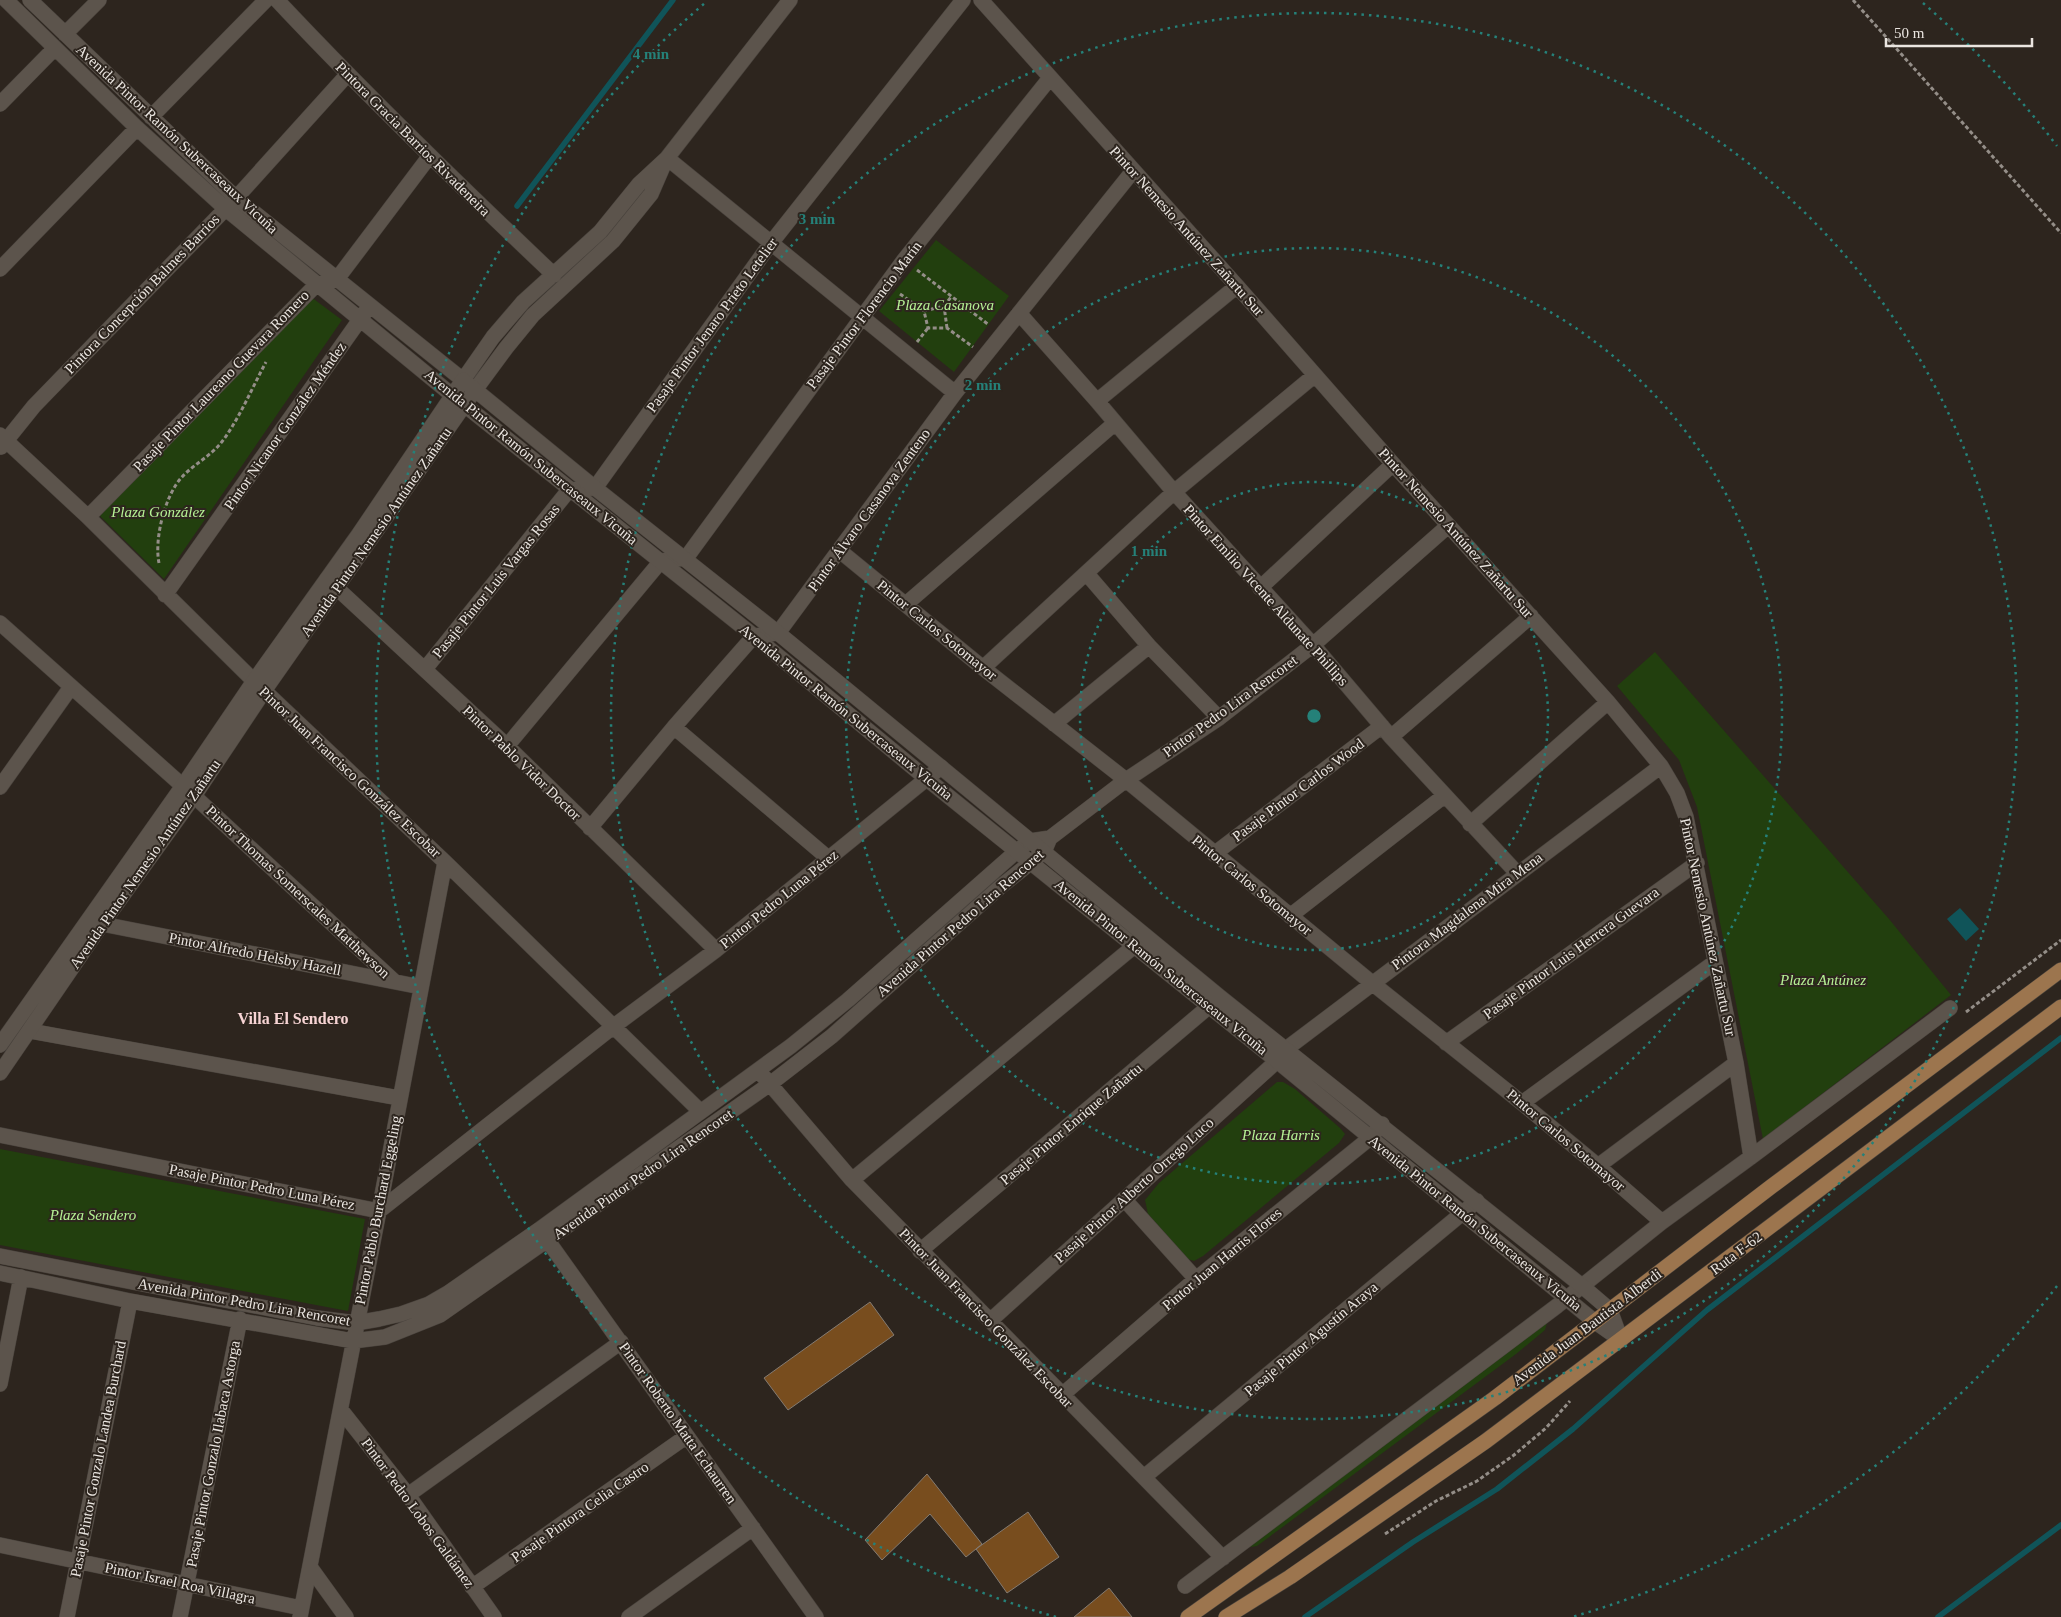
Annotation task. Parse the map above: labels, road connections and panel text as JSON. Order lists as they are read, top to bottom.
{
  "streets": {
    "main road": ["Ruta F-62", "Avenida Juan Bautista Alberdi"],
    "street": [
      "Avenida Pintor Ramón Subercaseaux Vicuña",
      "Pintora Gracia Barrios Rivadeneira",
      "Pintor Nemesio Antúnez Zañartu Sur",
      "Pintora Concepción Balmes Barrios",
      "Pasaje Pintor Florencio Marín",
      "Pasaje Pintor Jenaro Prieto Letelier",
      "Pasaje Pintor Laureano Guevara Romero",
      "Pintor Nicanor González Méndez",
      "Pintor Álvaro Casanova Zenteno",
      "Avenida Pintor Nemesio Antúnez Zañartu",
      "Pasaje Pintor Luis Vargas Rosas",
      "Pintor Emilio Vicente Aldunate Phillips",
      "Pintor Carlos Sotomayor",
      "Pintor Pedro Lira Rencoret",
      "Pintor Pablo Vidor Doctor",
      "Pintor Juan Francisco González Escobar",
      "Pasaje Pintor Carlos Wood",
      "Pintor Thomas Somerscales Matthewson",
      "Pintor Pedro Luna Pérez",
      "Pintora Magdalena Mira Mena",
      "Avenida Pintor Pedro Lira Rencoret",
      "Pasaje Pintor Luis Herrera Guevara",
      "Pintor Alfredo Helsby Hazell",
      "Pasaje Pintor Enrique Zañartu",
      "Pasaje Pintor Pedro Luna Pérez",
      "Pasaje Pintor Alberto Orrego Luco",
      "Pintor Pablo Burchard Eggeling",
      "Pintor Juan Harris Flores",
      "Pasaje Pintor Agustín Araya",
      "Pintor Roberto Matta Echaurren",
      "Pasaje Pintor Gonzalo Ilabaca Astorga",
      "Pasaje Pintor Gonzalo Landea Burchard",
      "Pasaje Pintora Celia Castro",
      "Pintor Pedro Lobos Galdámez",
      "Pintor Israel Roa Villagra"
    ]
  },
  "crossings": [
    ["Avenida Pintor Ramón Subercaseaux Vicuña", "Pintora Concepción Balmes Barrios"],
    ["Avenida Pintor Ramón Subercaseaux Vicuña", "Pasaje Pintor Florencio Marín"],
    ["Avenida Pintor Ramón Subercaseaux Vicuña", "Pasaje Pintor Jenaro Prieto Letelier"],
    ["Avenida Pintor Ramón Subercaseaux Vicuña", "Pasaje Pintor Laureano Guevara Romero"],
    ["Avenida Pintor Ramón Subercaseaux Vicuña", "Pintor Nicanor González Méndez"],
    ["Avenida Pintor Ramón Subercaseaux Vicuña", "Pintor Álvaro Casanova Zenteno"],
    ["Avenida Pintor Ramón Subercaseaux Vicuña", "Avenida Pintor Nemesio Antúnez Zañartu"],
    ["Avenida Pintor Ramón Subercaseaux Vicuña", "Pasaje Pintor Luis Vargas Rosas"],
    ["Avenida Pintor Ramón Subercaseaux Vicuña", "Pintor Pedro Luna Pérez"],
    ["Avenida Pintor Ramón Subercaseaux Vicuña", "Pintora Magdalena Mira Mena"],
    ["Avenida Pintor Ramón Subercaseaux Vicuña", "Avenida Pintor Pedro Lira Rencoret"],
    ["Avenida Pintor Ramón Subercaseaux Vicuña", "Pasaje Pintor Enrique Zañartu"],
    ["Avenida Pintor Ramón Subercaseaux Vicuña", "Pasaje Pintor Alberto Orrego Luco"],
    ["Avenida Pintor Ramón Subercaseaux Vicuña", "Ruta F-62"],
    ["Avenida Pintor Ramón Subercaseaux Vicuña", "Pintor Juan Harris Flores"],
    ["Avenida Pintor Ramón Subercaseaux Vicuña", "Avenida Juan Bautista Alberdi"],
    ["Avenida Pintor Ramón Subercaseaux Vicuña", "Pasaje Pintor Agustín Araya"],
    ["Pintora Gracia Barrios Rivadeneira", "Pintora Concepción Balmes Barrios"],
    ["Pintora Gracia Barrios Rivadeneira", "Avenida Pintor Nemesio Antúnez Zañartu"],
    ["Pintor Nemesio Antúnez Zañartu Sur", "Pasaje Pintor Florencio Marín"],
    ["Pintor Nemesio Antúnez Zañartu Sur", "Pintor Álvaro Casanova Zenteno"],
    ["Pintor Nemesio Antúnez Zañartu Sur", "Pintor Pedro Lira Rencoret"],
    ["Pintor Nemesio Antúnez Zañartu Sur", "Pasaje Pintor Carlos Wood"],
    ["Pintor Nemesio Antúnez Zañartu Sur", "Pintora Magdalena Mira Mena"],
    ["Pintor Nemesio Antúnez Zañartu Sur", "Pasaje Pintor Luis Herrera Guevara"],
    ["Pintora Concepción Balmes Barrios", "Pintor Juan Francisco González Escobar"],
    ["Pasaje Pintor Jenaro Prieto Letelier", "Pasaje Pintor Luis Vargas Rosas"],
    ["Pasaje Pintor Laureano Guevara Romero", "Pintor Juan Francisco González Escobar"],
    ["Pintor Nicanor González Méndez", "Pintor Juan Francisco González Escobar"],
    ["Pintor Álvaro Casanova Zenteno", "Pintor Emilio Vicente Aldunate Phillips"],
    ["Pintor Álvaro Casanova Zenteno", "Pintor Carlos Sotomayor"],
    ["Avenida Pintor Nemesio Antúnez Zañartu", "Pintor Pablo Vidor Doctor"],
    ["Avenida Pintor Nemesio Antúnez Zañartu", "Pintor Juan Francisco González Escobar"],
    ["Avenida Pintor Nemesio Antúnez Zañartu", "Pintor Thomas Somerscales Matthewson"],
    ["Avenida Pintor Nemesio Antúnez Zañartu", "Pintor Alfredo Helsby Hazell"],
    ["Pasaje Pintor Luis Vargas Rosas", "Pintor Pablo Vidor Doctor"],
    ["Pintor Emilio Vicente Aldunate Phillips", "Pintor Pedro Lira Rencoret"],
    ["Pintor Emilio Vicente Aldunate Phillips", "Pasaje Pintor Carlos Wood"],
    ["Pintor Emilio Vicente Aldunate Phillips", "Pintora Magdalena Mira Mena"],
    ["Pintor Carlos Sotomayor", "Pintor Pedro Lira Rencoret"],
    ["Pintor Carlos Sotomayor", "Pasaje Pintor Carlos Wood"],
    ["Pintor Carlos Sotomayor", "Pintora Magdalena Mira Mena"],
    ["Pintor Carlos Sotomayor", "Pasaje Pintor Luis Herrera Guevara"],
    ["Pintor Pedro Lira Rencoret", "Avenida Pintor Pedro Lira Rencoret"],
    ["Pintor Pablo Vidor Doctor", "Pintor Pedro Luna Pérez"],
    ["Pintor Juan Francisco González Escobar", "Pintor Pedro Luna Pérez"],
    ["Pintor Juan Francisco González Escobar", "Avenida Pintor Pedro Lira Rencoret"],
    ["Pintor Juan Francisco González Escobar", "Pasaje Pintor Enrique Zañartu"],
    ["Pintor Juan Francisco González Escobar", "Pasaje Pintor Alberto Orrego Luco"],
    ["Pintor Juan Francisco González Escobar", "Pintor Pablo Burchard Eggeling"],
    ["Pintor Juan Francisco González Escobar", "Pintor Juan Harris Flores"],
    ["Pintor Juan Francisco González Escobar", "Pasaje Pintor Agustín Araya"],
    ["Pintor Thomas Somerscales Matthewson", "Pintor Alfredo Helsby Hazell"],
    ["Pintora Magdalena Mira Mena", "Pasaje Pintor Alberto Orrego Luco"],
    ["Avenida Pintor Pedro Lira Rencoret", "Pintor Pablo Burchard Eggeling"],
    ["Avenida Pintor Pedro Lira Rencoret", "Pintor Roberto Matta Echaurren"],
    ["Avenida Pintor Pedro Lira Rencoret", "Pasaje Pintor Gonzalo Ilabaca Astorga"],
    ["Avenida Pintor Pedro Lira Rencoret", "Pasaje Pintor Gonzalo Landea Burchard"],
    ["Pintor Alfredo Helsby Hazell", "Pintor Pablo Burchard Eggeling"],
    ["Pasaje Pintor Pedro Luna Pérez", "Pintor Pablo Burchard Eggeling"],
    ["Pintor Pablo Burchard Eggeling", "Pintor Pedro Lobos Galdámez"],
    ["Pintor Pablo Burchard Eggeling", "Pintor Israel Roa Villagra"],
    ["Pintor Roberto Matta Echaurren", "Pasaje Pintora Celia Castro"],
    ["Pasaje Pintor Gonzalo Ilabaca Astorga", "Pintor Israel Roa Villagra"],
    ["Pasaje Pintor Gonzalo Landea Burchard", "Pintor Israel Roa Villagra"],
    ["Pasaje Pintora Celia Castro", "Pintor Pedro Lobos Galdámez"]
  ],
  "districts": ["Villa El Sendero"],
  "parks": [
    "Plaza Casanova",
    "Plaza González",
    "Plaza Antúnez",
    "Plaza Harris",
    "Plaza Sendero"
  ],
  "scale_bar": "50 m",
  "rings": [
    "4 min",
    "3 min",
    "2 min",
    "1 min"
  ]
}
